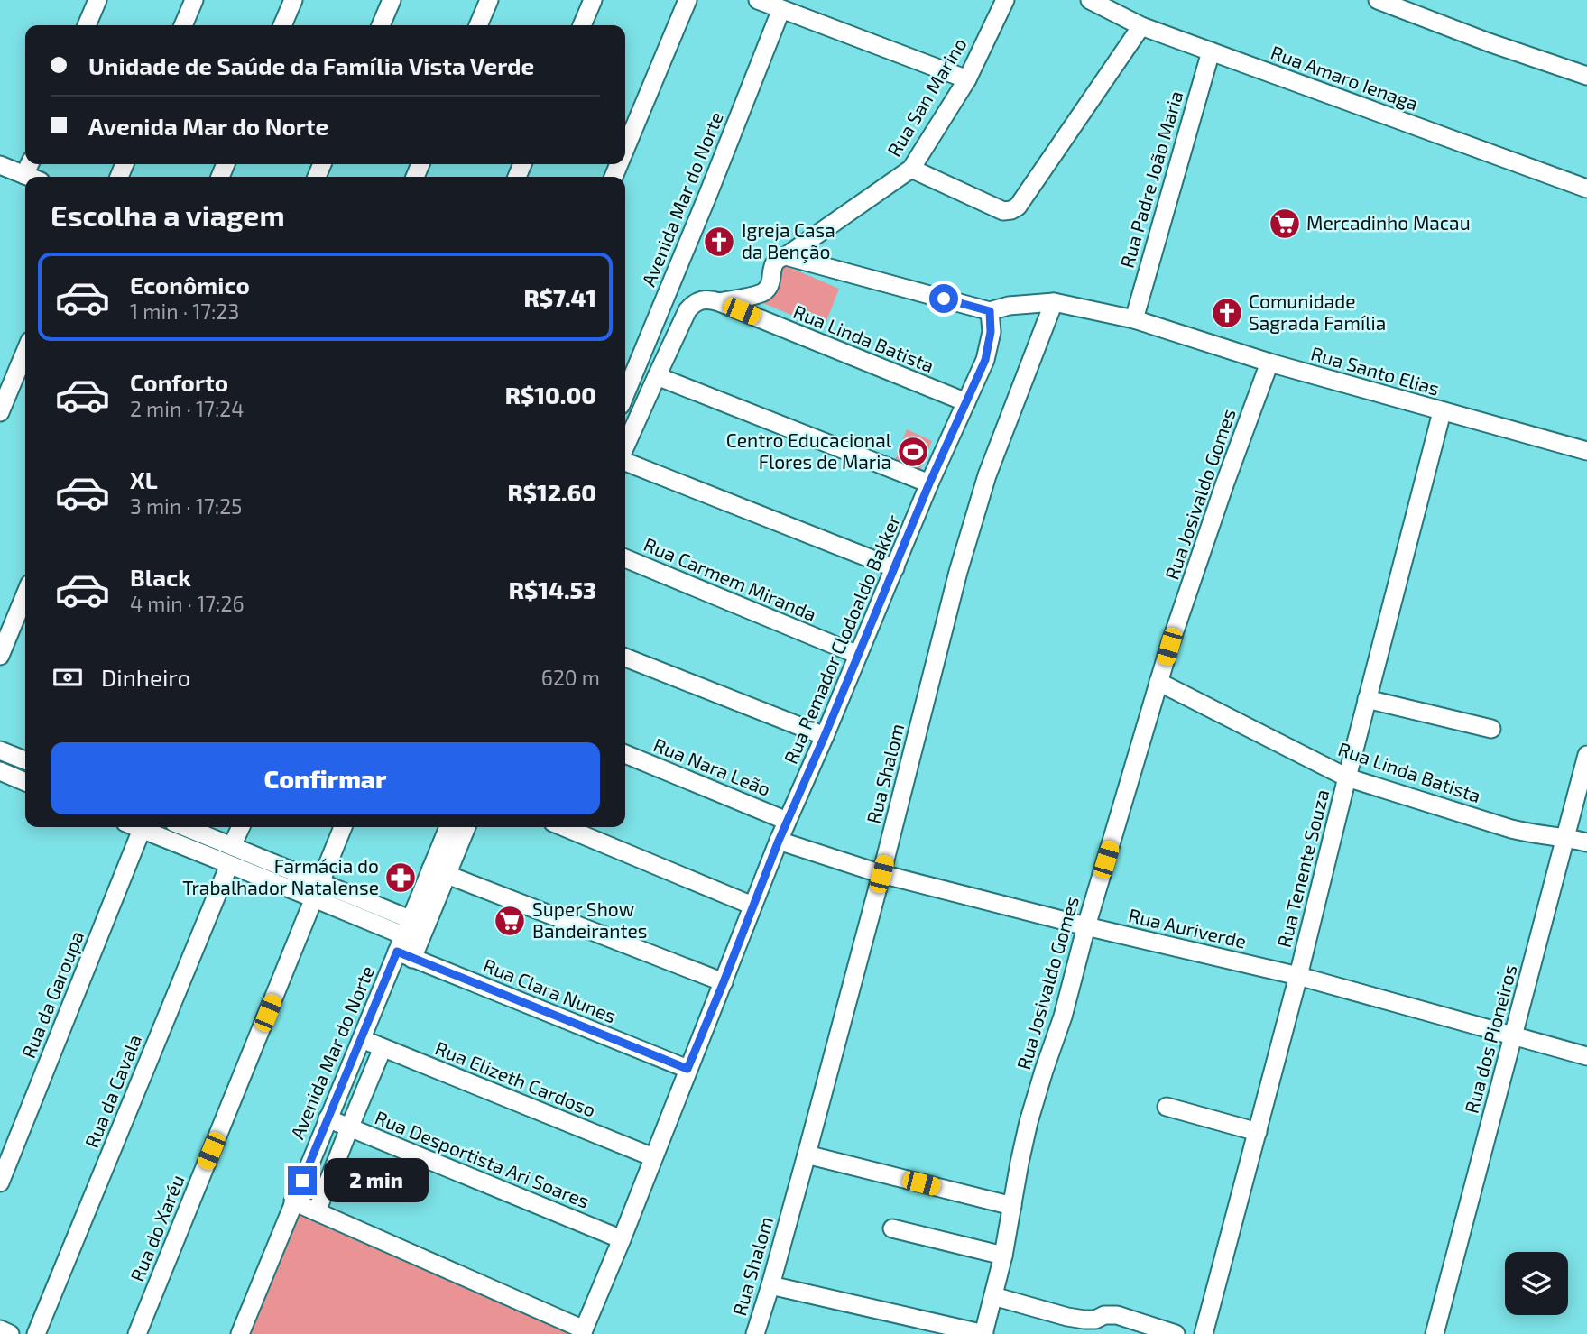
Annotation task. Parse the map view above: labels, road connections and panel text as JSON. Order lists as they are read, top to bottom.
{
  "streets": {
    "street": [
      "Rua Amaro Ienaga",
      "Rua San Marino",
      "Rua Padre João Maria",
      "Avenida Mar do Norte",
      "Rua Linda Batista",
      "Rua Santo Elias",
      "Rua Josivaldo Gomes",
      "Rua Carmem Miranda",
      "Rua Remador Clodoaldo Bakker",
      "Rua Nara Leão",
      "Rua Shalom",
      "Rua Tenente Souza",
      "Rua Auriverde",
      "Rua Clara Nunes",
      "Rua da Garoupa",
      "Rua dos Pioneiros",
      "Rua Elizeth Cardoso",
      "Rua da Cavala",
      "Rua Desportista Ari Soares",
      "Rua do Xaréu"
    ]
  },
  "crossings": [
    ["Rua Amaro Ienaga", "Rua Padre João Maria"],
    ["Rua San Marino", "Rua Linda Batista"],
    ["Rua San Marino", "Rua Santo Elias"],
    ["Rua Padre João Maria", "Rua Santo Elias"],
    ["Avenida Mar do Norte", "Rua Clara Nunes"],
    ["Avenida Mar do Norte", "Rua Elizeth Cardoso"],
    ["Avenida Mar do Norte", "Rua Desportista Ari Soares"],
    ["Rua Linda Batista", "Rua Josivaldo Gomes"],
    ["Rua Linda Batista", "Rua Remador Clodoaldo Bakker"],
    ["Rua Linda Batista", "Rua Tenente Souza"],
    ["Rua Linda Batista", "Rua dos Pioneiros"],
    ["Rua Santo Elias", "Rua Josivaldo Gomes"],
    ["Rua Santo Elias", "Rua Remador Clodoaldo Bakker"],
    ["Rua Santo Elias", "Rua Shalom"],
    ["Rua Santo Elias", "Rua Tenente Souza"],
    ["Rua Josivaldo Gomes", "Rua Auriverde"],
    ["Rua Carmem Miranda", "Rua Remador Clodoaldo Bakker"],
    ["Rua Remador Clodoaldo Bakker", "Rua Nara Leão"],
    ["Rua Remador Clodoaldo Bakker", "Rua Auriverde"],
    ["Rua Remador Clodoaldo Bakker", "Rua Clara Nunes"],
    ["Rua Remador Clodoaldo Bakker", "Rua Elizeth Cardoso"],
    ["Rua Remador Clodoaldo Bakker", "Rua Desportista Ari Soares"],
    ["Rua Shalom", "Rua Auriverde"],
    ["Rua Tenente Souza", "Rua Auriverde"],
    ["Rua Auriverde", "Rua dos Pioneiros"],
    ["Rua Clara Nunes", "Rua do Xaréu"]
  ],
  "places": {
    "supermarket": ["Mercadinho Macau", "Super Show Bandeirantes"],
    "church": ["Igreja Casa da Benção", "Comunidade Sagrada Família"],
    "sports": ["Centro Educacional Flores de Maria"],
    "pharmacy": ["Farmácia do Trabalhador Natalense"]
  },
  "page": {
    "banner": ["Unidade de Saúde da Família Vista Verde", "Avenida Mar do Norte"],
    "heading": "Escolha a viagem",
    "list": [
      {
        "name": "Econômico",
        "note": "1 min · 17:23",
        "value": "R$7.41"
      },
      {
        "name": "Conforto",
        "note": "2 min · 17:24",
        "value": "R$10.00"
      },
      {
        "name": "XL",
        "note": "3 min · 17:25",
        "value": "R$12.60"
      },
      {
        "name": "Black",
        "note": "4 min · 17:26",
        "value": "R$14.53"
      }
    ],
    "pay": ["Dinheiro", "620 m"],
    "buttons": "Confirmar",
    "bubble": "2 min"
  }
}
